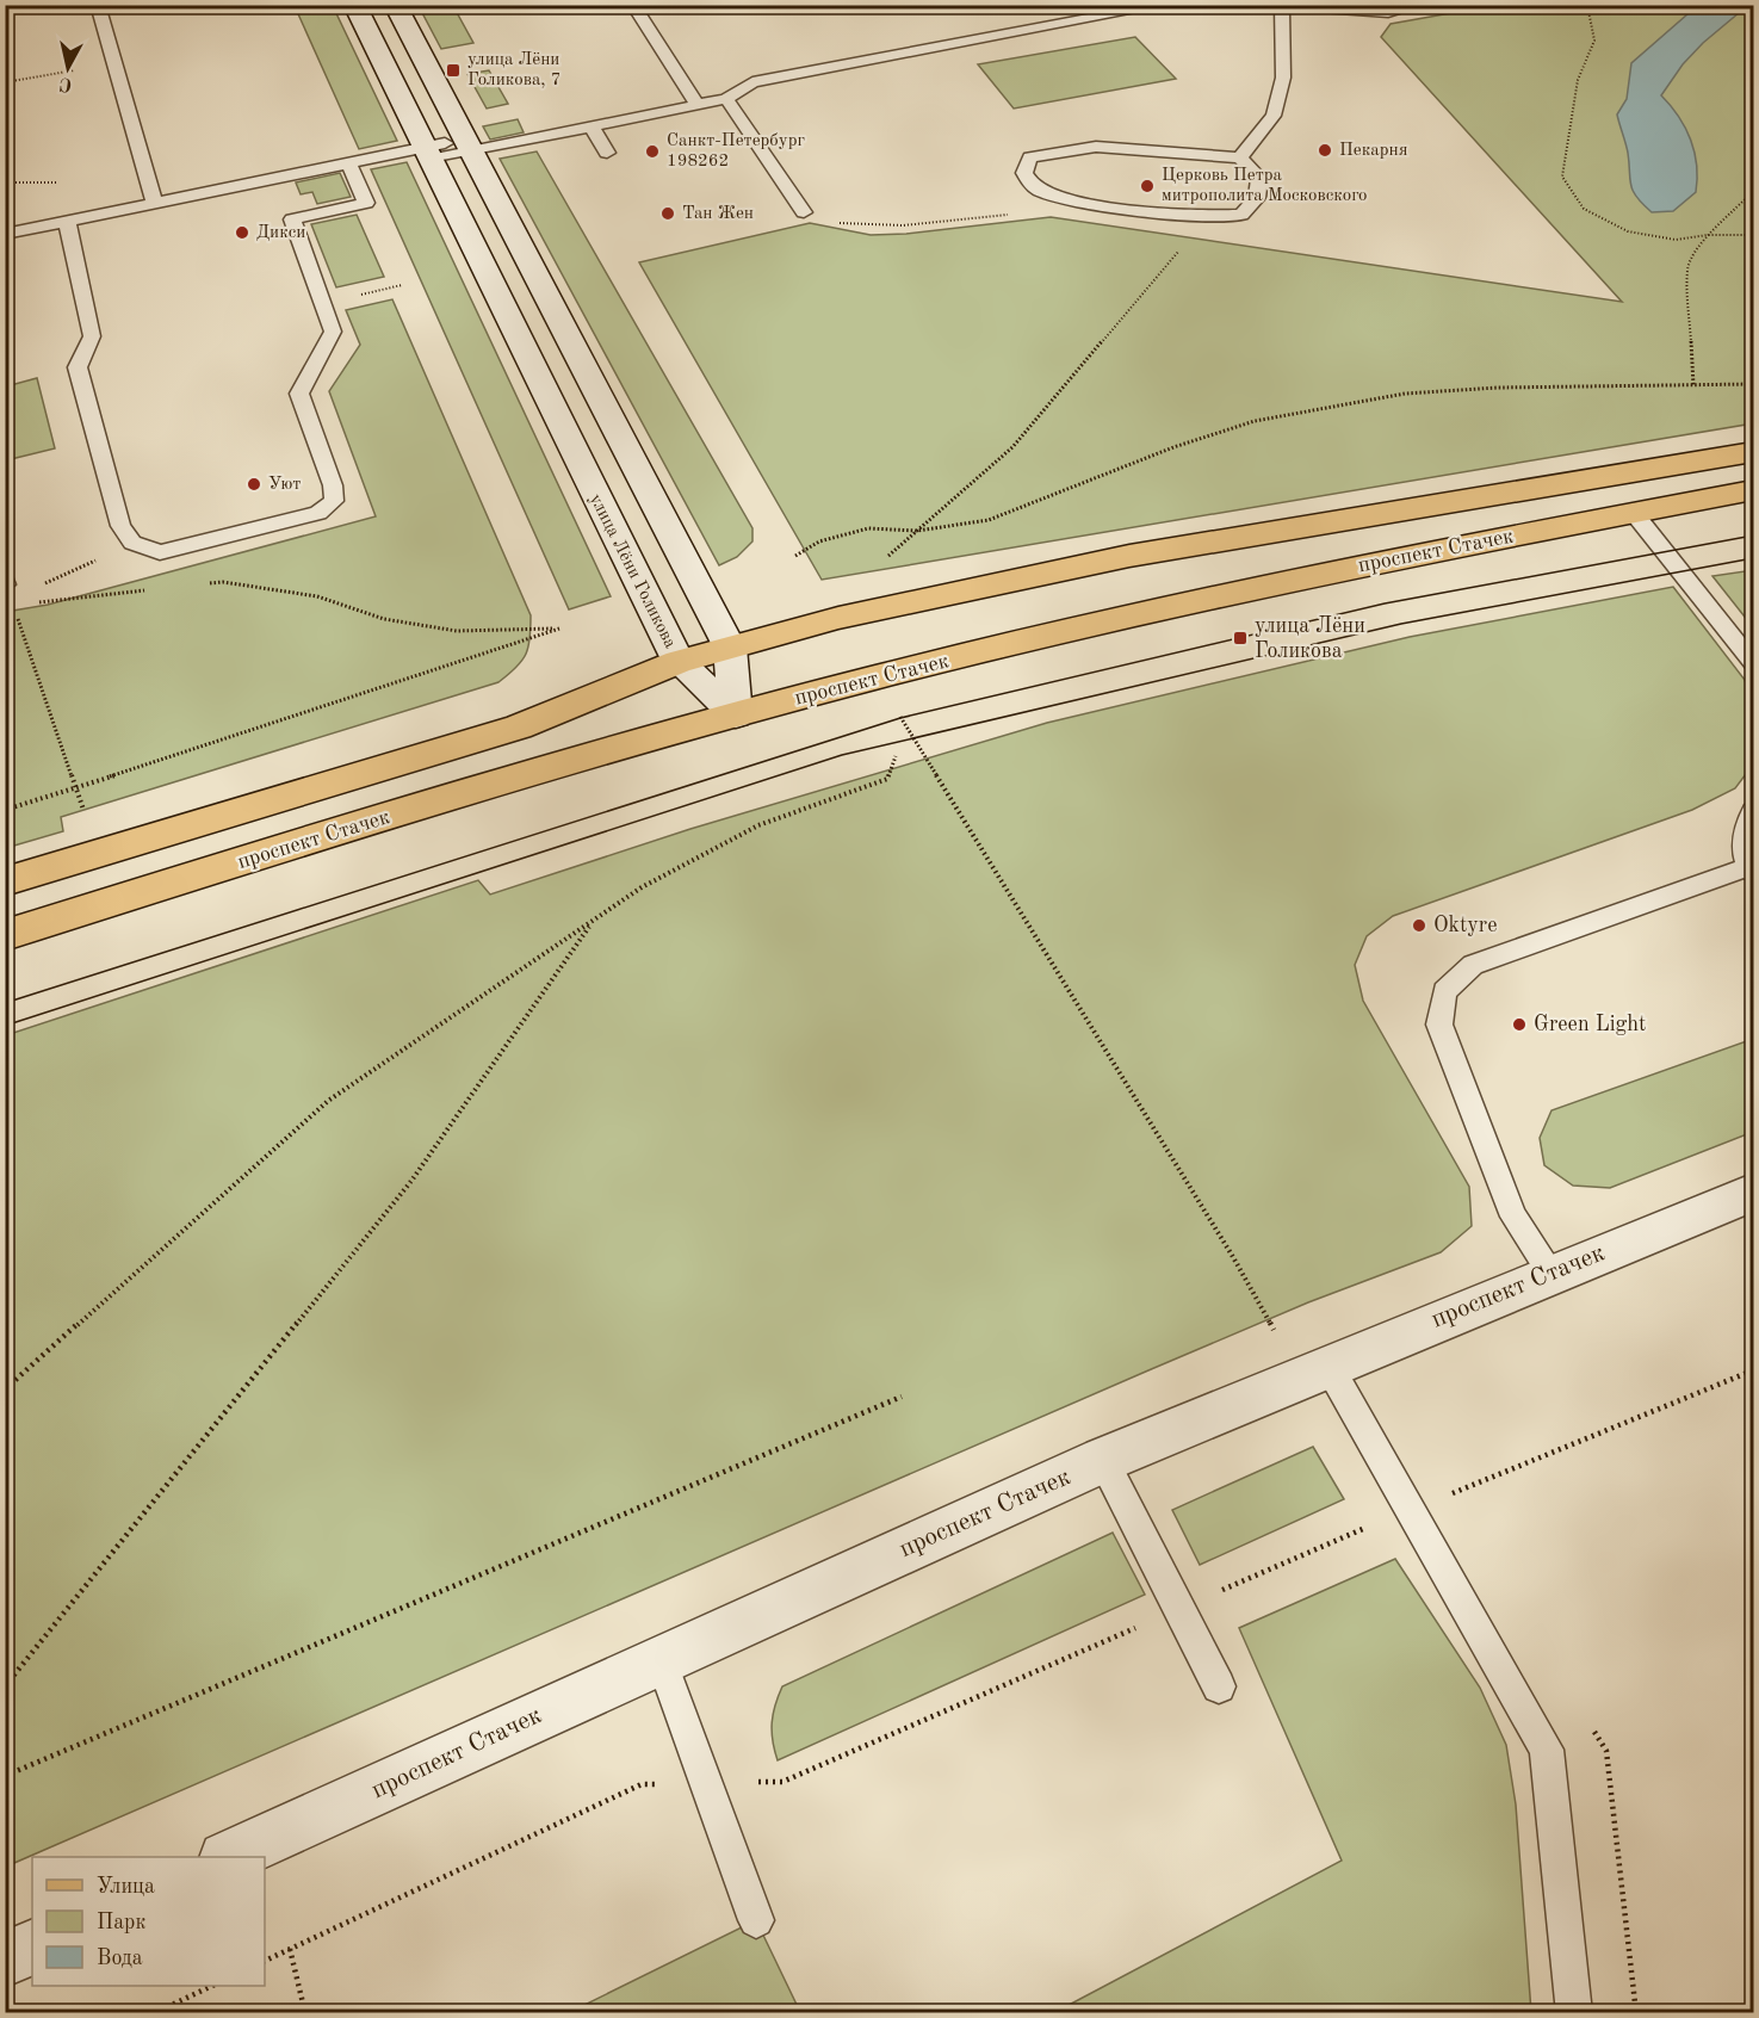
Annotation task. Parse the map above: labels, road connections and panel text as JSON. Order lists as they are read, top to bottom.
{
  "streets": {
    "main road": ["проспект Стачек"],
    "street": ["улица Лёни Голикова"]
  },
  "crossings": [
    ["проспект Стачек", "улица Лёни Голикова"]
  ],
  "places": {
    "transit": ["улица Лёни Голикова, 7", "улица Лёни Голикова"],
    "other": [
      "Пекарня",
      "Санкт-Петербург 198262",
      "Церковь Петра митрополита Московского",
      "Тан Жен",
      "Дикси",
      "Уют",
      "Oktyre",
      "Green Light"
    ]
  },
  "legend": ["Улица", "Парк", "Вода"],
  "north": "bottom"
}
